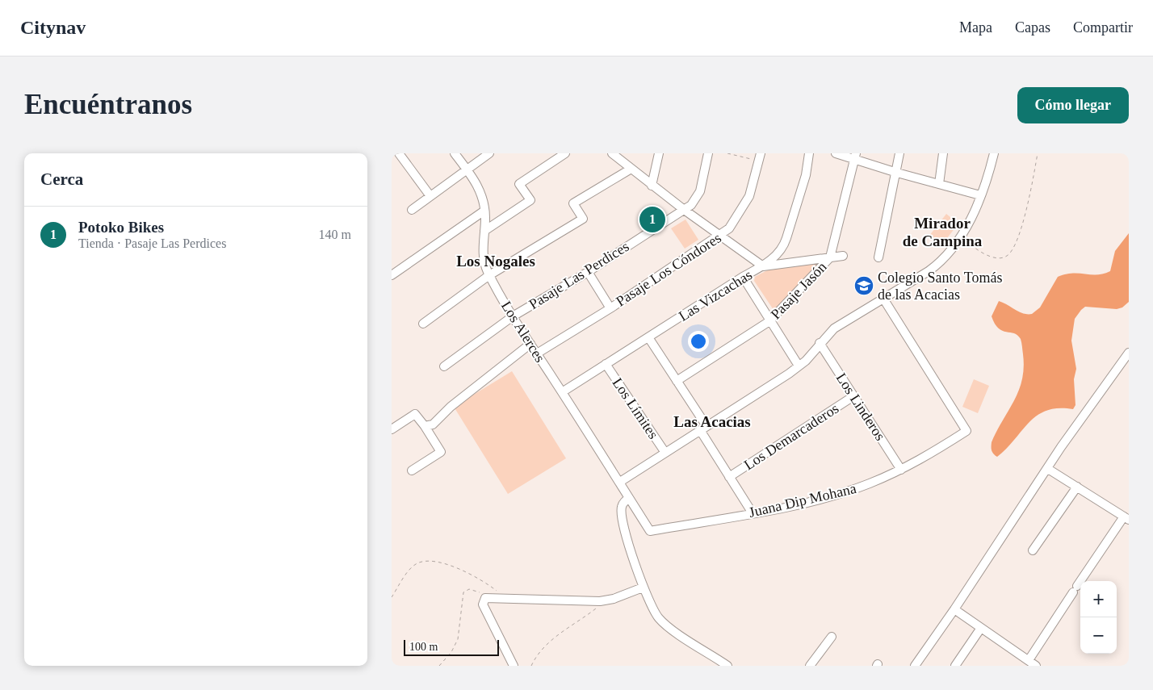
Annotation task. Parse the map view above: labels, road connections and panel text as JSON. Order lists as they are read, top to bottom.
{
  "streets": {
    "street": [
      "Pasaje Los Cóndores",
      "Pasaje Las Perdices",
      "Pasaje Jasón",
      "Las Vizcachas",
      "Los Alerces",
      "Los Linderos",
      "Los Límites",
      "Los Demarcaderos",
      "Juana Dip Mohana"
    ]
  },
  "crossings": [
    ["Pasaje Los Cóndores", "Los Alerces"],
    ["Pasaje Las Perdices", "Los Alerces"],
    ["Las Vizcachas", "Los Alerces"],
    ["Las Vizcachas", "Los Límites"],
    ["Los Alerces", "Juana Dip Mohana"],
    ["Los Linderos", "Los Demarcaderos"],
    ["Los Linderos", "Juana Dip Mohana"]
  ],
  "districts": ["Mirador de Campina", "Los Nogales", "Las Acacias"],
  "places": {
    "school or university": ["Colegio Santo Tomás de las Acacias"]
  },
  "scale_bar": "100 m",
  "page": {
    "header": "Citynav",
    "nav": ["Mapa", "Capas", "Compartir"],
    "buttons": "Cómo llegar",
    "title": "Encuéntranos",
    "heading": "Cerca",
    "pins": "1",
    "list": [
      {
        "mark": "1",
        "name": "Potoko Bikes",
        "note": "Tienda · Pasaje Las Perdices",
        "value": "140 m"
      }
    ],
    "map_buttons": ["+", "−"],
    "scale": "100 m"
  }
}
